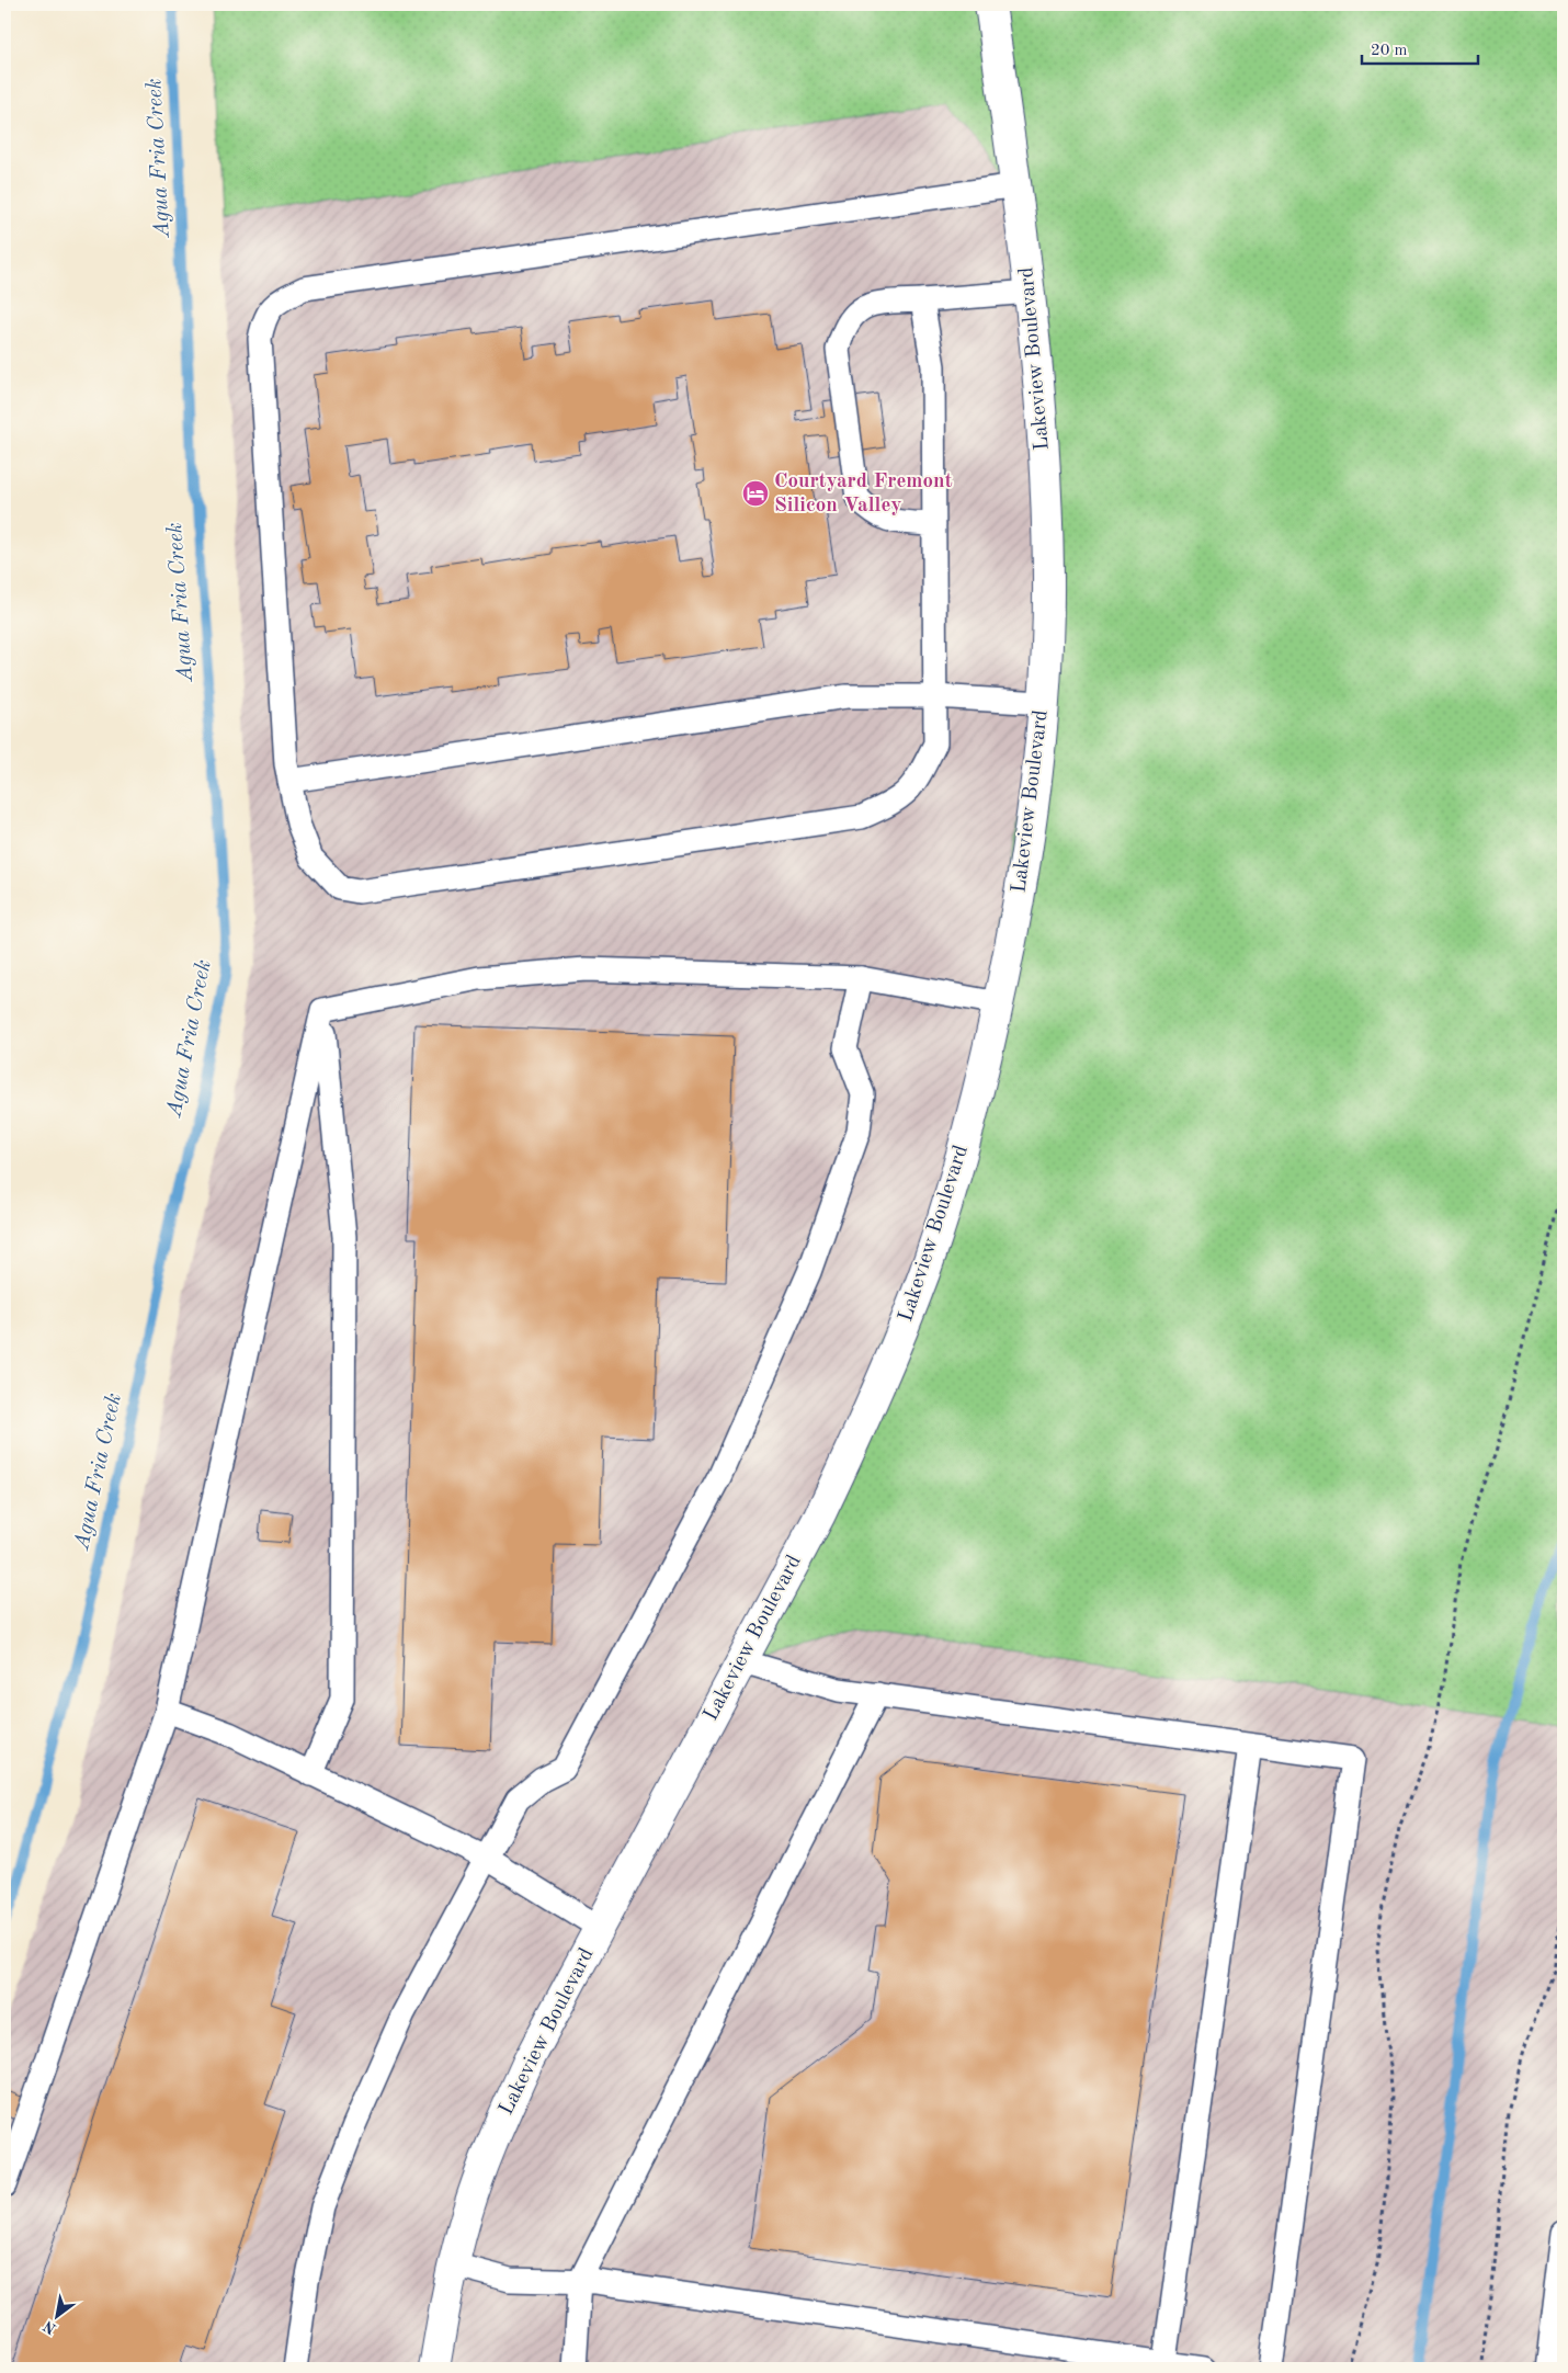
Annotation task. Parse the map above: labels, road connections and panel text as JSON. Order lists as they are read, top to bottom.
{
  "streets": {
    "street": ["Lakeview Boulevard"]
  },
  "water": ["Agua Fria Creek"],
  "places": {
    "hotel": ["Courtyard Fremont Silicon Valley"]
  },
  "scale_bar": "20 m",
  "north": "bottom left"
}
